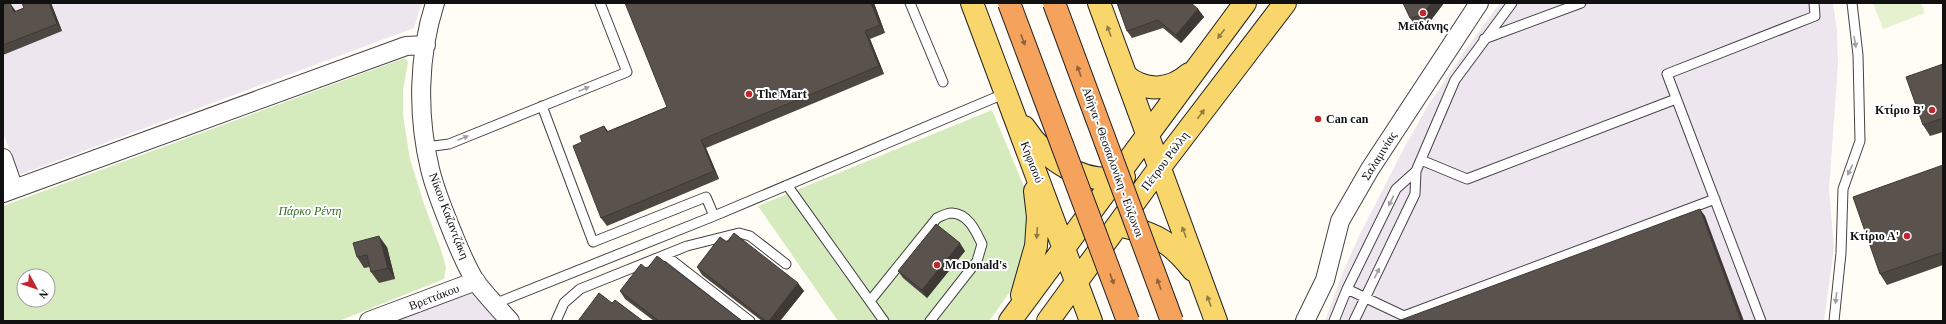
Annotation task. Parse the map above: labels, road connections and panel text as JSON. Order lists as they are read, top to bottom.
{
  "streets": {
    "highway": ["Αθήνα - Θεσσαλονίκη - Εύζωνοι"],
    "main road": ["Πέτρου Ράλλη", "Κηφισού"],
    "street": ["Σαλαμινίας", "Νίκου Καζαντζάκη", "Βρεττάκου"]
  },
  "crossings": [
    ["Πέτρου Ράλλη", "Κηφισού"],
    ["Νίκου Καζαντζάκη", "Βρεττάκου"]
  ],
  "parks": ["Πάρκο Ρέντη"],
  "places": [
    "Μεϊδάνης",
    "The Mart",
    "Κτίριο Β'",
    "Can can",
    "Κτίριο Α'",
    "McDonald's"
  ],
  "north": "bottom right"
}
